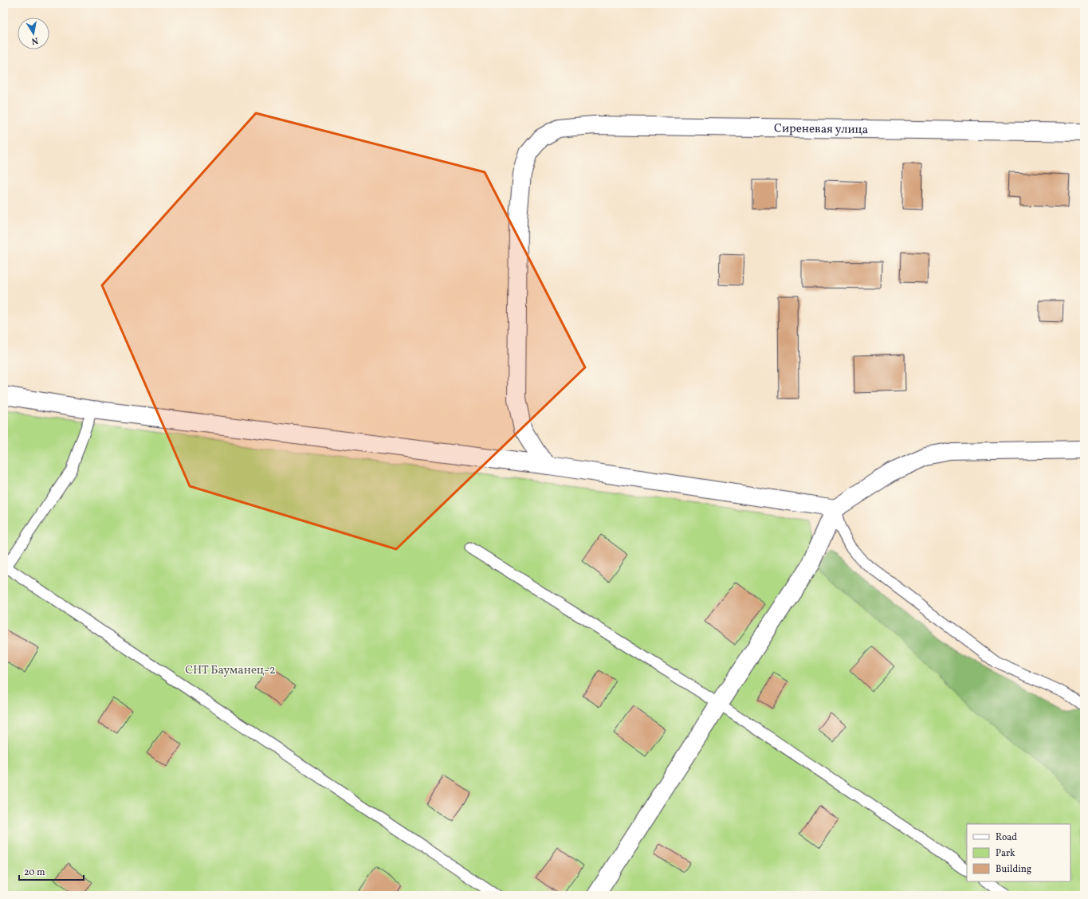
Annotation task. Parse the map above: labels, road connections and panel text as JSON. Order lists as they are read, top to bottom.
{
  "streets": {
    "street": ["Сиреневая улица"]
  },
  "parks": ["СНТ Бауманец-2"],
  "legend": ["Road", "Park", "Building"],
  "scale_bar": "20 m",
  "north": "bottom"
}
